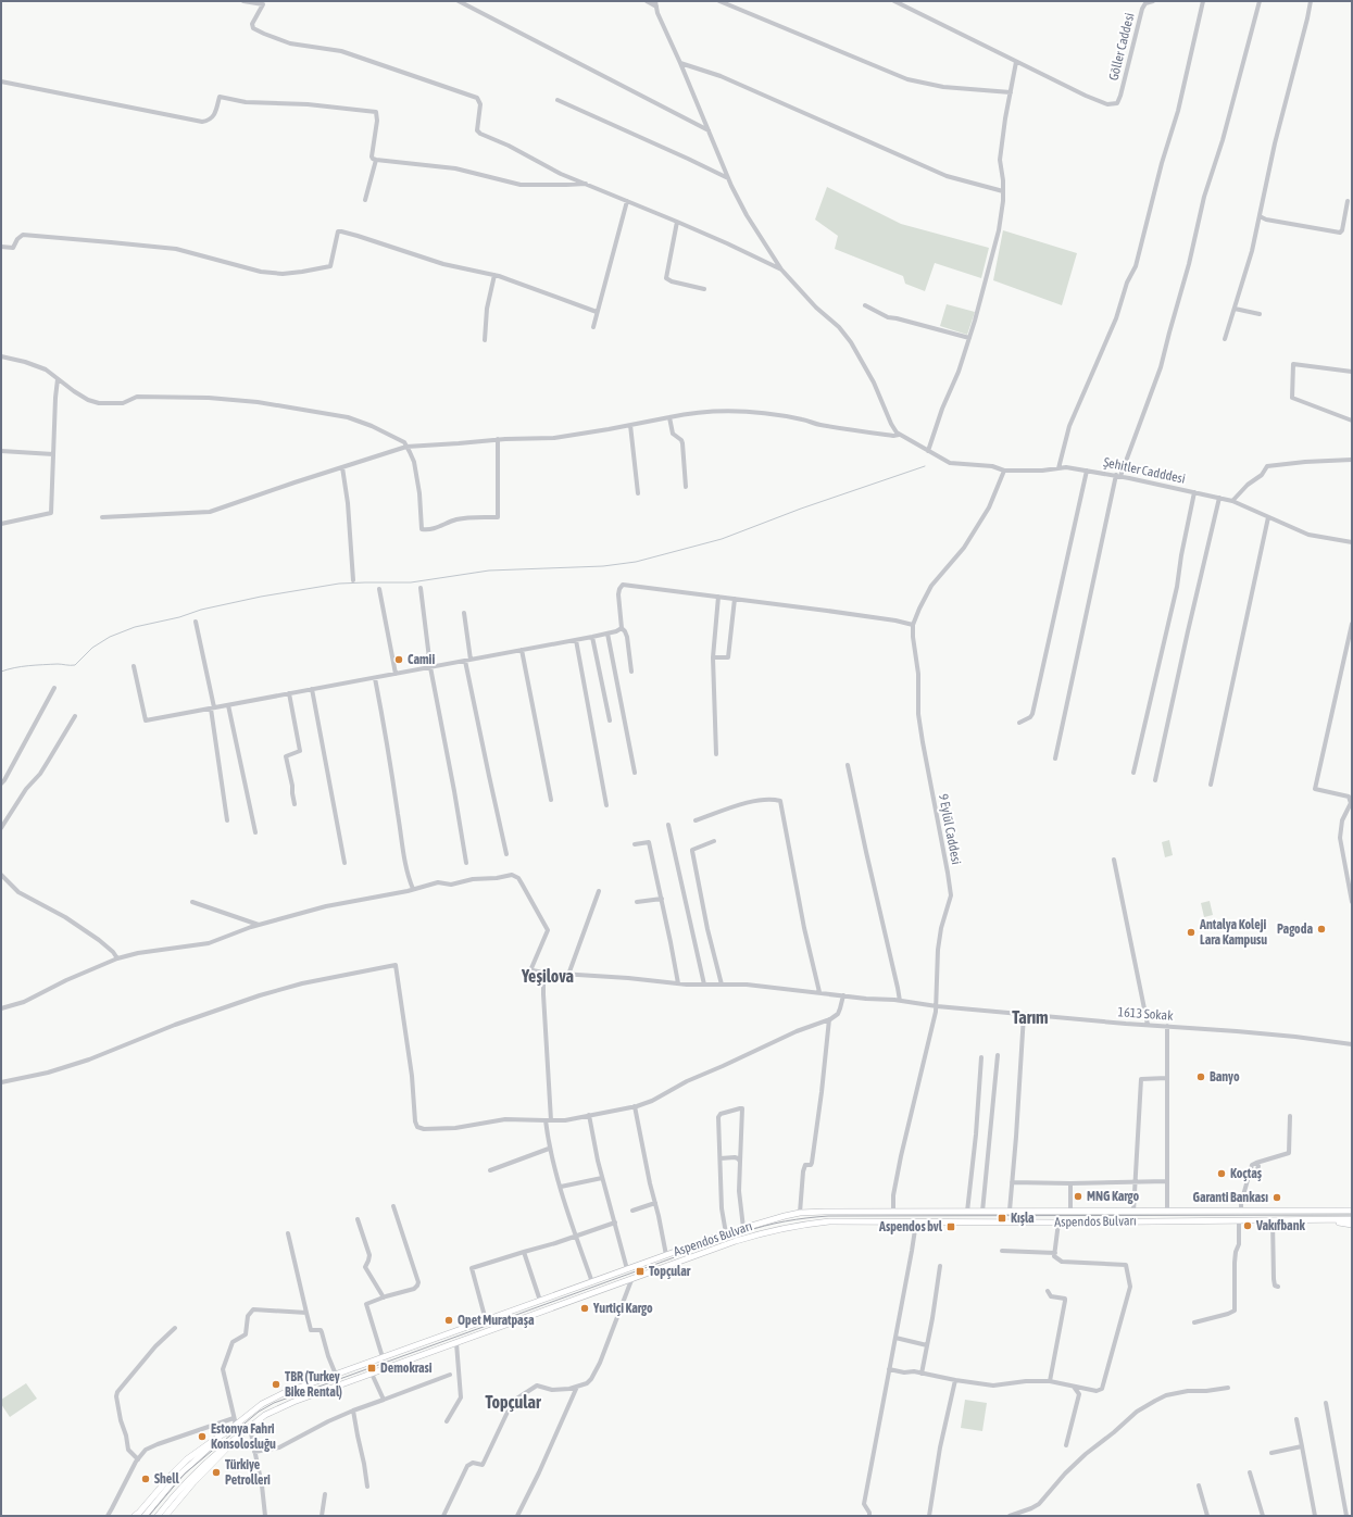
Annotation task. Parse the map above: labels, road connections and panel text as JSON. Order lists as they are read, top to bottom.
{
  "streets": {
    "main road": ["Aspendos Bulvarı"],
    "street": [
      "Göller Caddesi",
      "Şehitler Cadddesi",
      "9 Eylül Caddesi",
      "1613 Sokak"
    ]
  },
  "crossings": [
    ["Şehitler Cadddesi", "9 Eylül Caddesi"],
    ["9 Eylül Caddesi", "1613 Sokak"],
    ["9 Eylül Caddesi", "Aspendos Bulvarı"]
  ],
  "districts": ["Yeşilova", "Tarım", "Topçular"],
  "places": {
    "other": [
      "Camii",
      "Pagoda",
      "Antalya Koleji Lara Kampusu",
      "Banyo",
      "Koçtaş",
      "MNG Kargo",
      "Garanti Bankası",
      "Vakıfbank",
      "Yurtiçi Kargo",
      "Opet Muratpaşa",
      "TBR (Turkey Bike Rental)",
      "Estonya Fahri Konsolosluğu",
      "Türkiye Petrolleri",
      "Shell"
    ],
    "transit": [
      "Kışla",
      "Aspendos bvl",
      "Topçular",
      "Demokrasi"
    ]
  }
}
